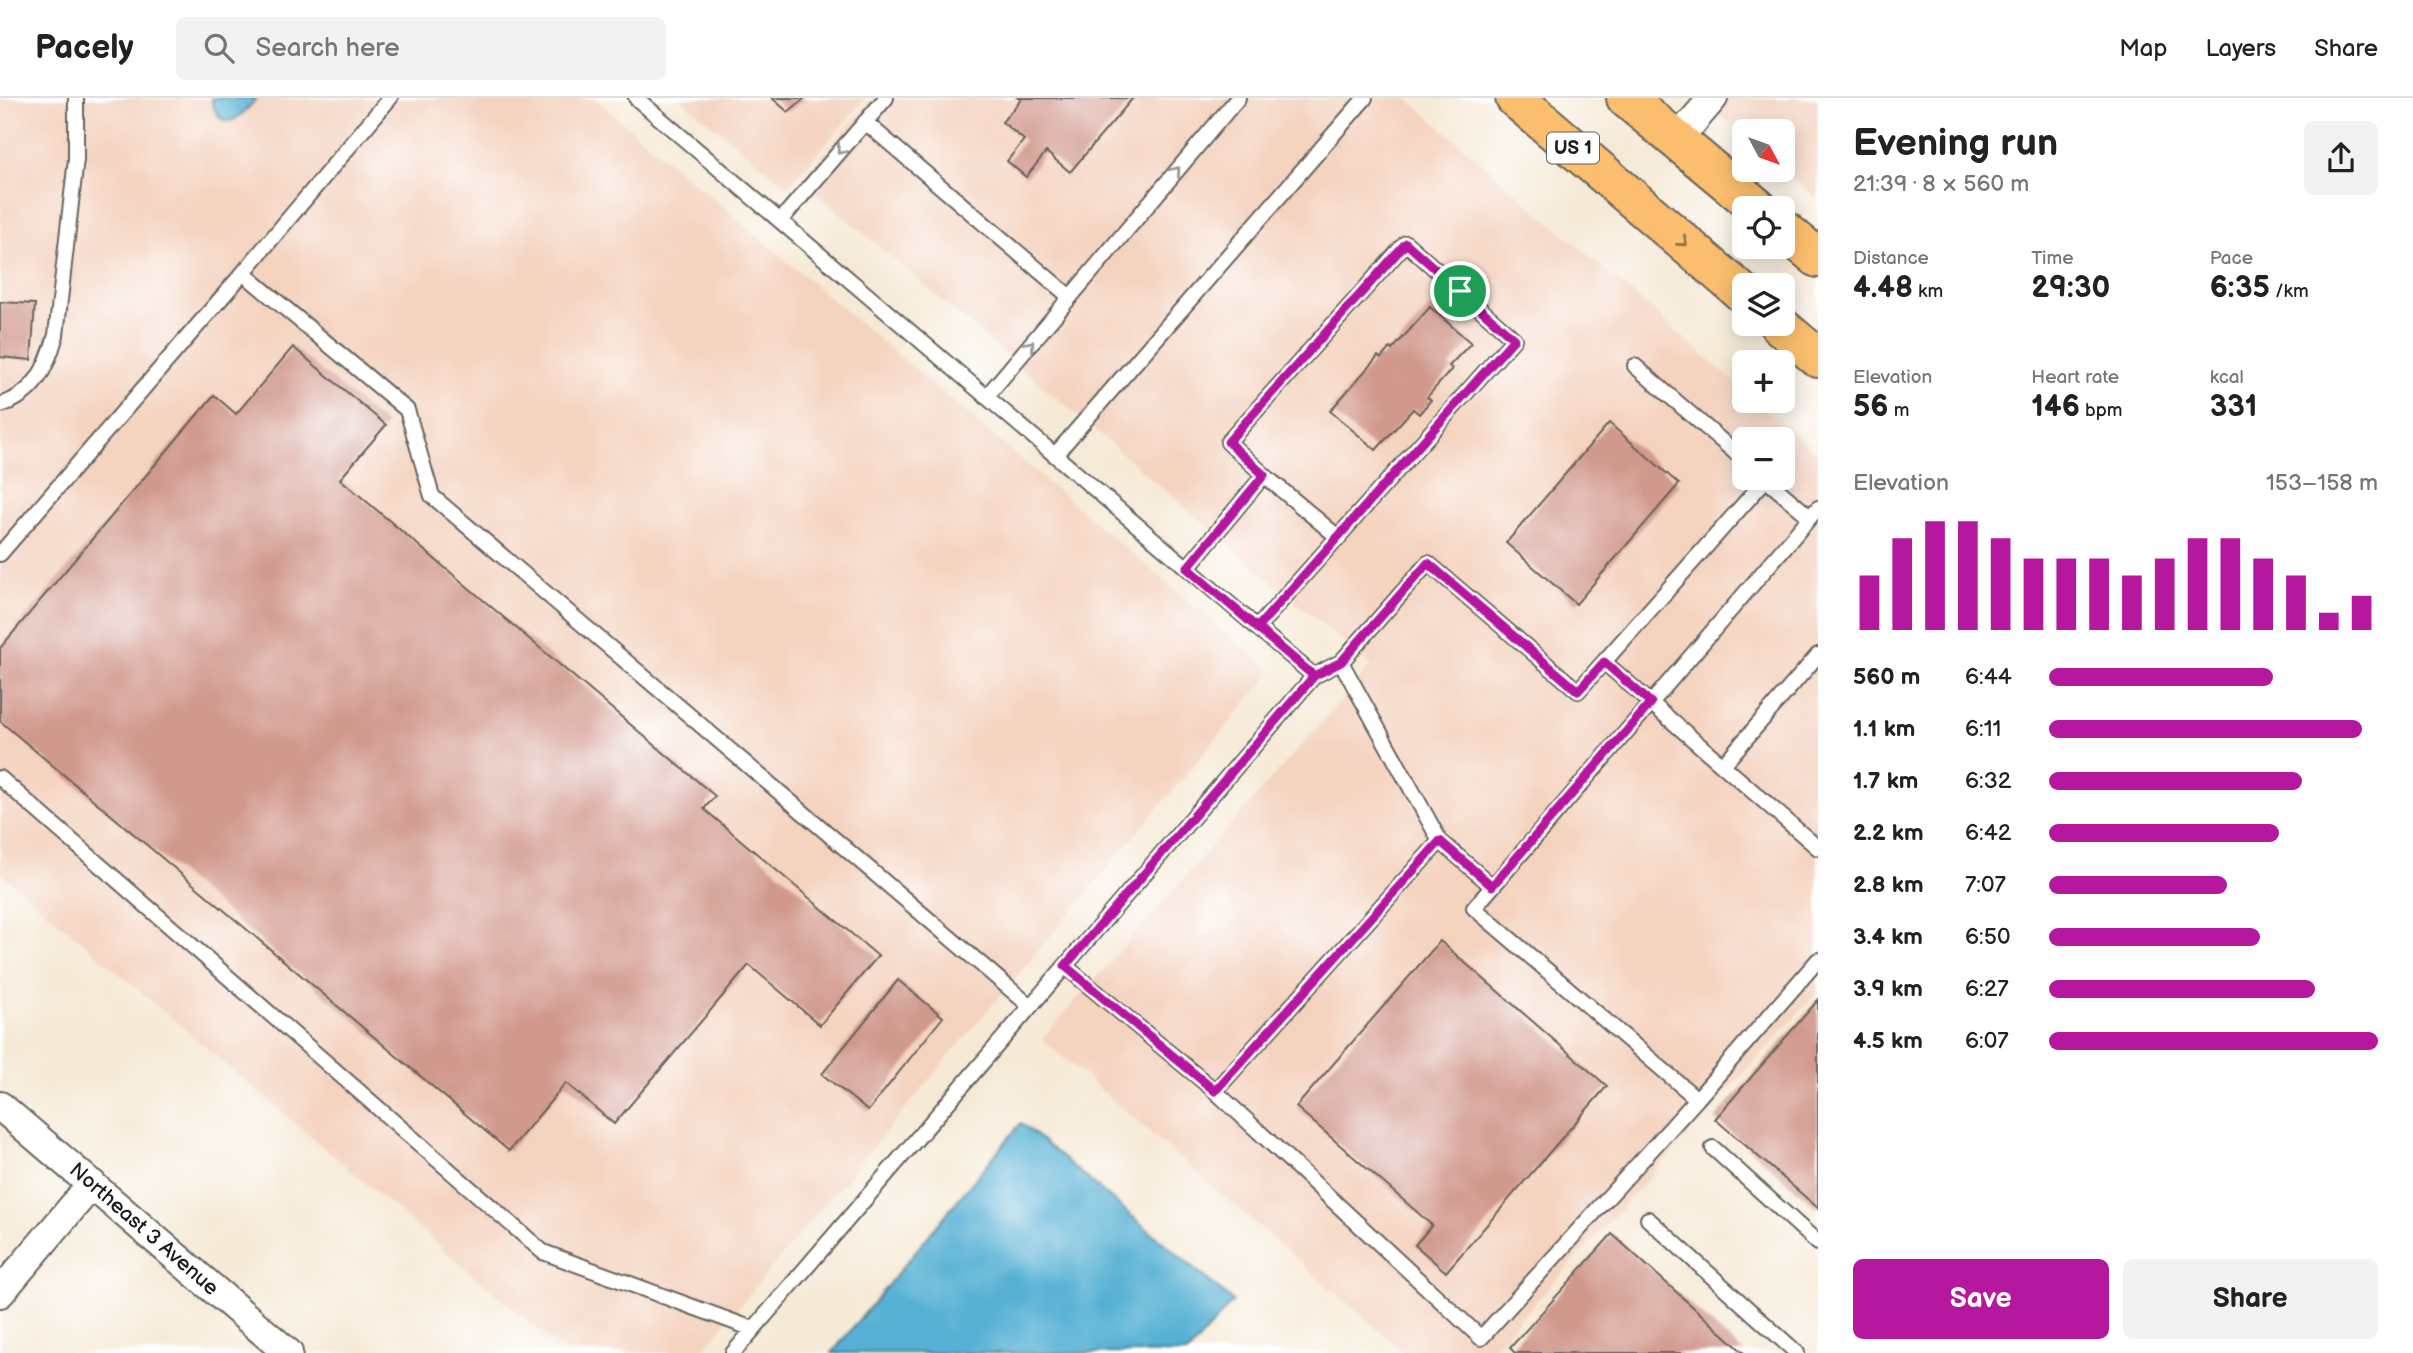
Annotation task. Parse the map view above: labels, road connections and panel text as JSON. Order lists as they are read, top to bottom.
{
  "streets": {
    "highway": ["US 1"],
    "street": ["Northeast 3 Avenue"]
  },
  "north": "bottom right",
  "page": {
    "header": "Pacely",
    "search": "Search here",
    "nav": ["Map", "Layers", "Share"],
    "heading": ["Evening run", "21:39 · 8 × 560 m"],
    "map_buttons": ["+", "−"],
    "stats": [
      ["Distance", "4.48 km"],
      ["Time", "29:30"],
      ["Pace", "6:35 /km"],
      ["Elevation", "56 m"],
      ["Heart rate", "146 bpm"],
      ["kcal", "331"]
    ],
    "chart": ["Elevation", "153–158 m"],
    "list": [
      {
        "name": "560 m",
        "note": "6:44"
      },
      {
        "name": "1.1 km",
        "note": "6:11"
      },
      {
        "name": "1.7 km",
        "note": "6:32"
      },
      {
        "name": "2.2 km",
        "note": "6:42"
      },
      {
        "name": "2.8 km",
        "note": "7:07"
      },
      {
        "name": "3.4 km",
        "note": "6:50"
      },
      {
        "name": "3.9 km",
        "note": "6:27"
      },
      {
        "name": "4.5 km",
        "note": "6:07"
      }
    ],
    "buttons": ["Save", "Share"]
  }
}
